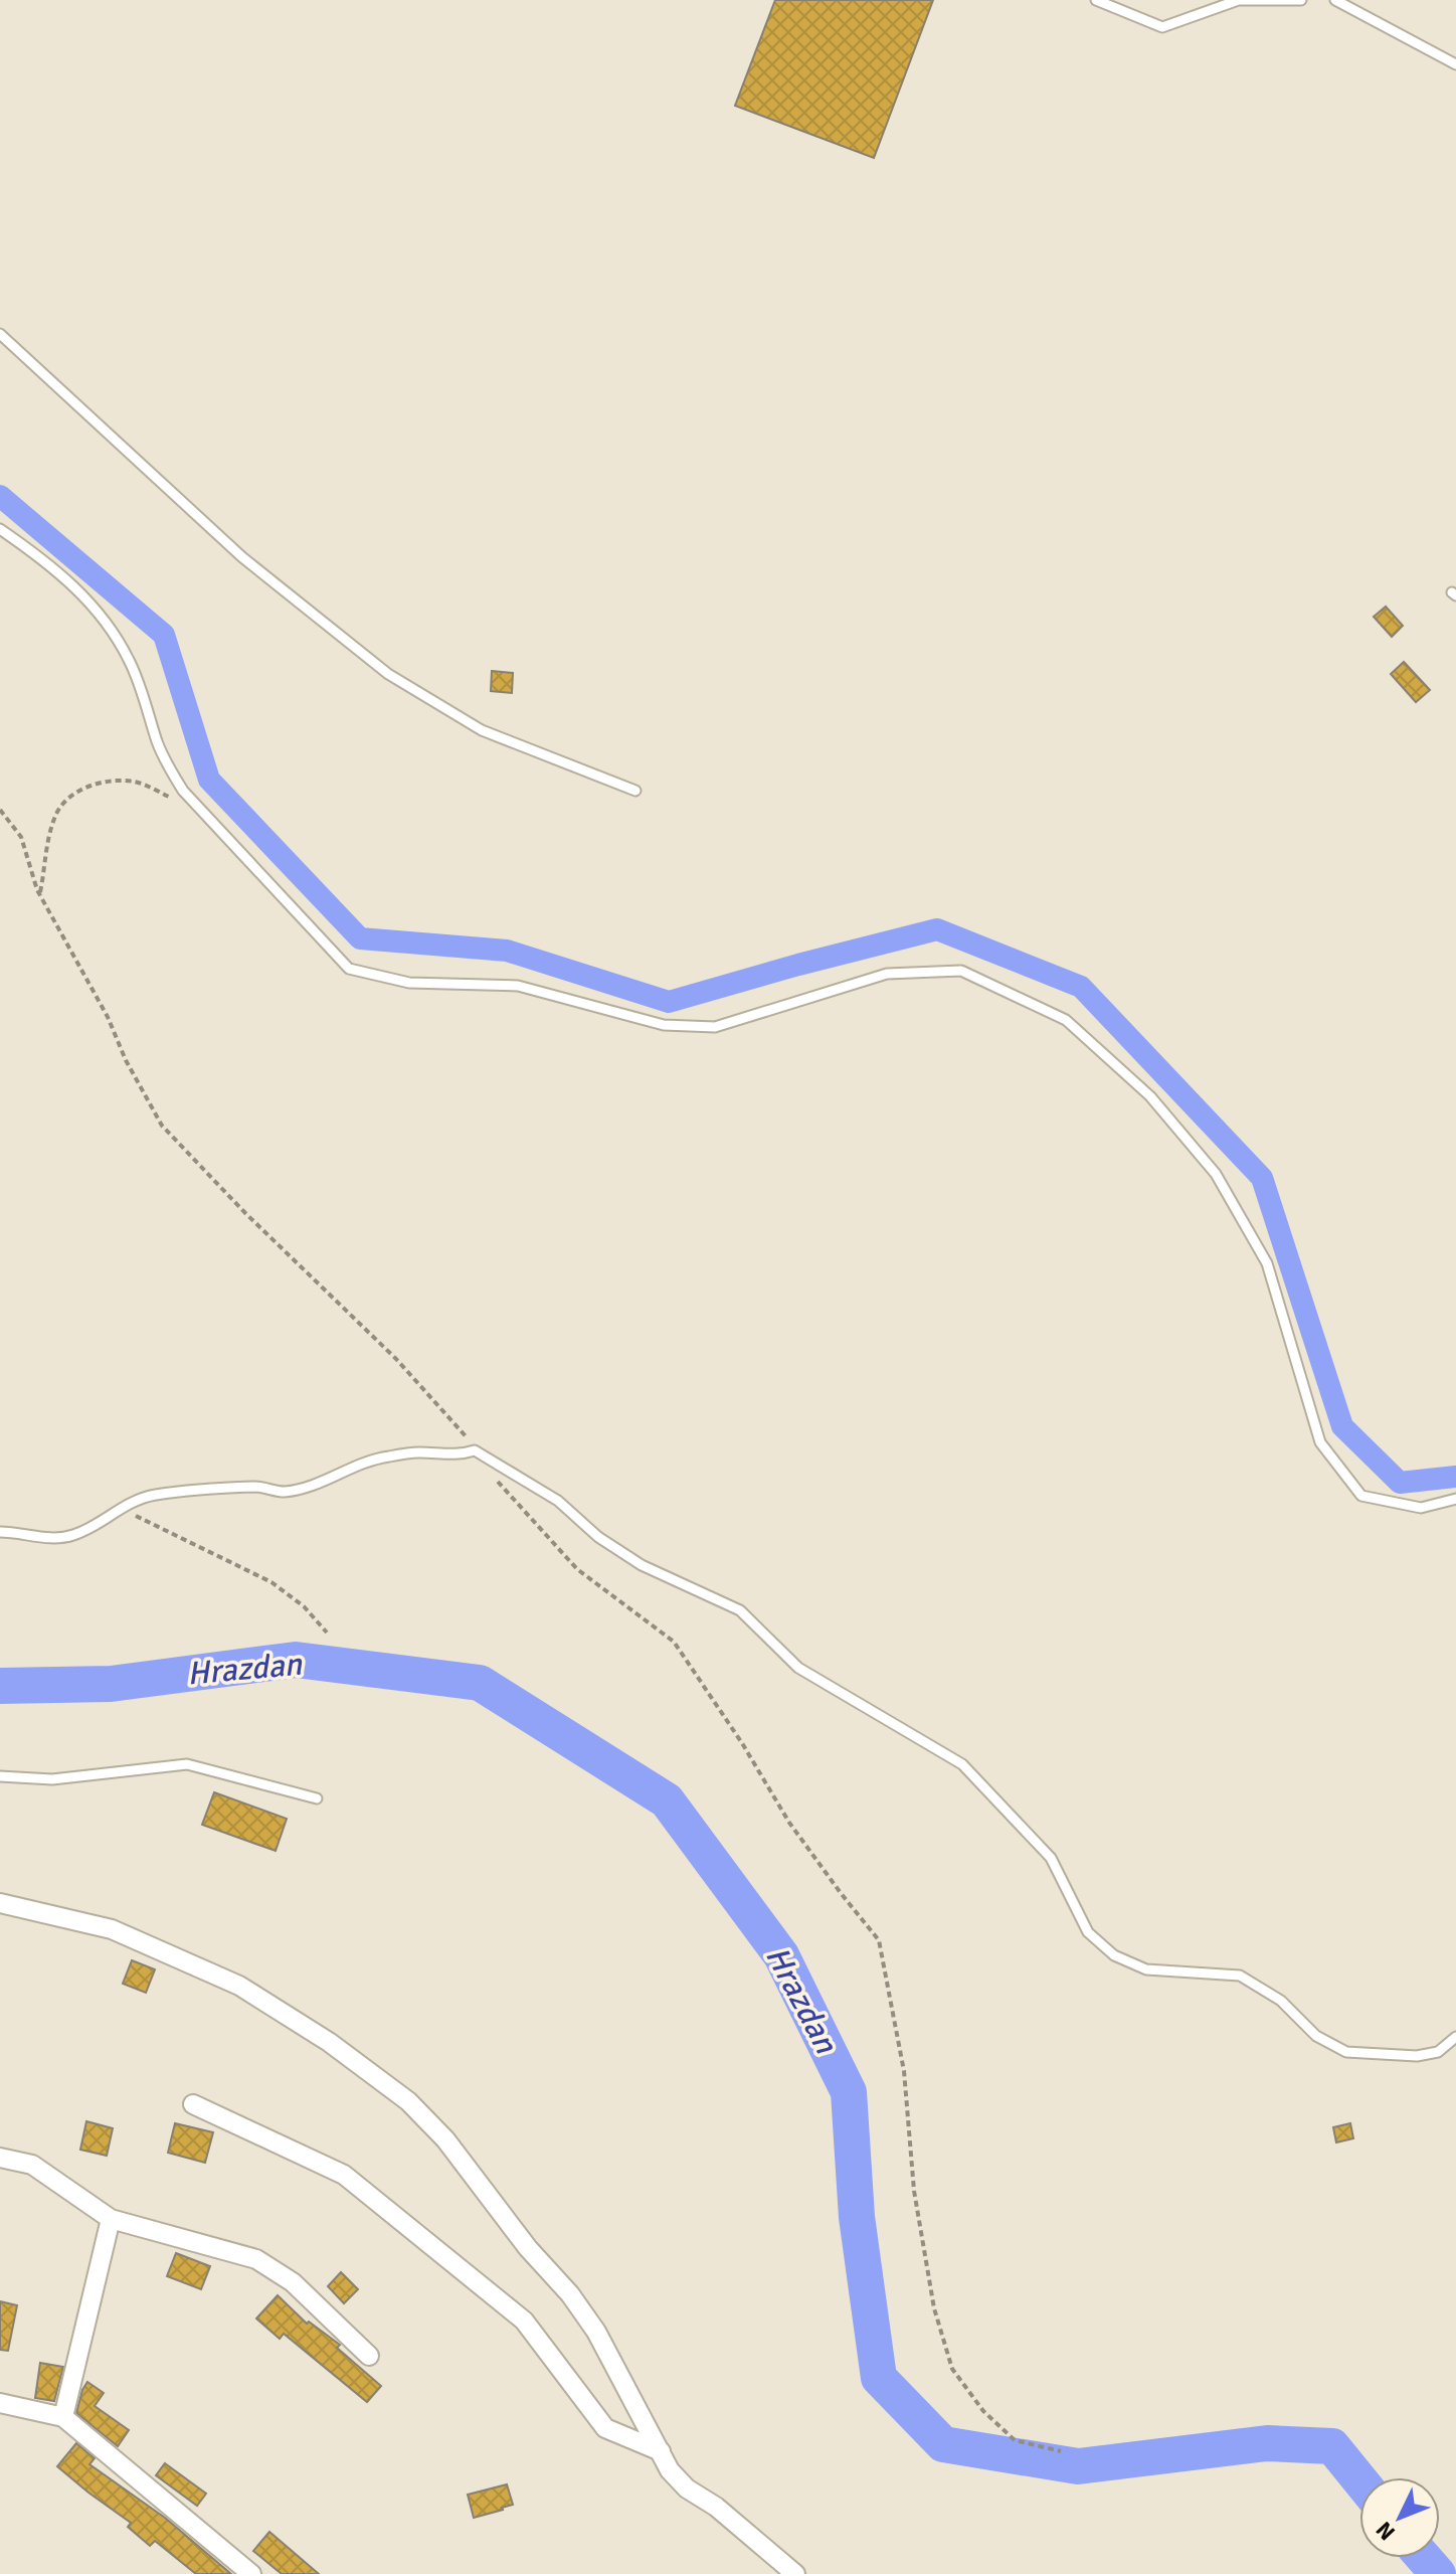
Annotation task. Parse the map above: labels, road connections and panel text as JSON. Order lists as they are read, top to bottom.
{
  "water": ["Hrazdan"],
  "north": "bottom left"
}
